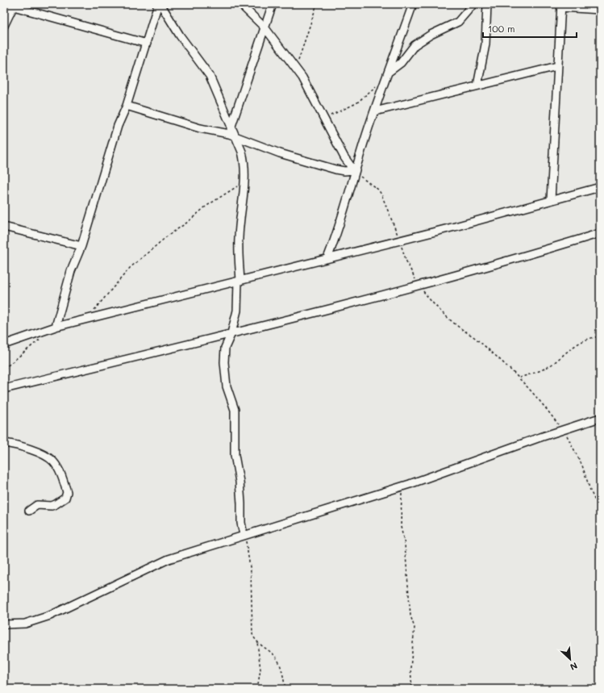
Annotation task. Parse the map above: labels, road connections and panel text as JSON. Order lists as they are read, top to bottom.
{
  "scale_bar": "100 m",
  "north": "bottom right"
}
